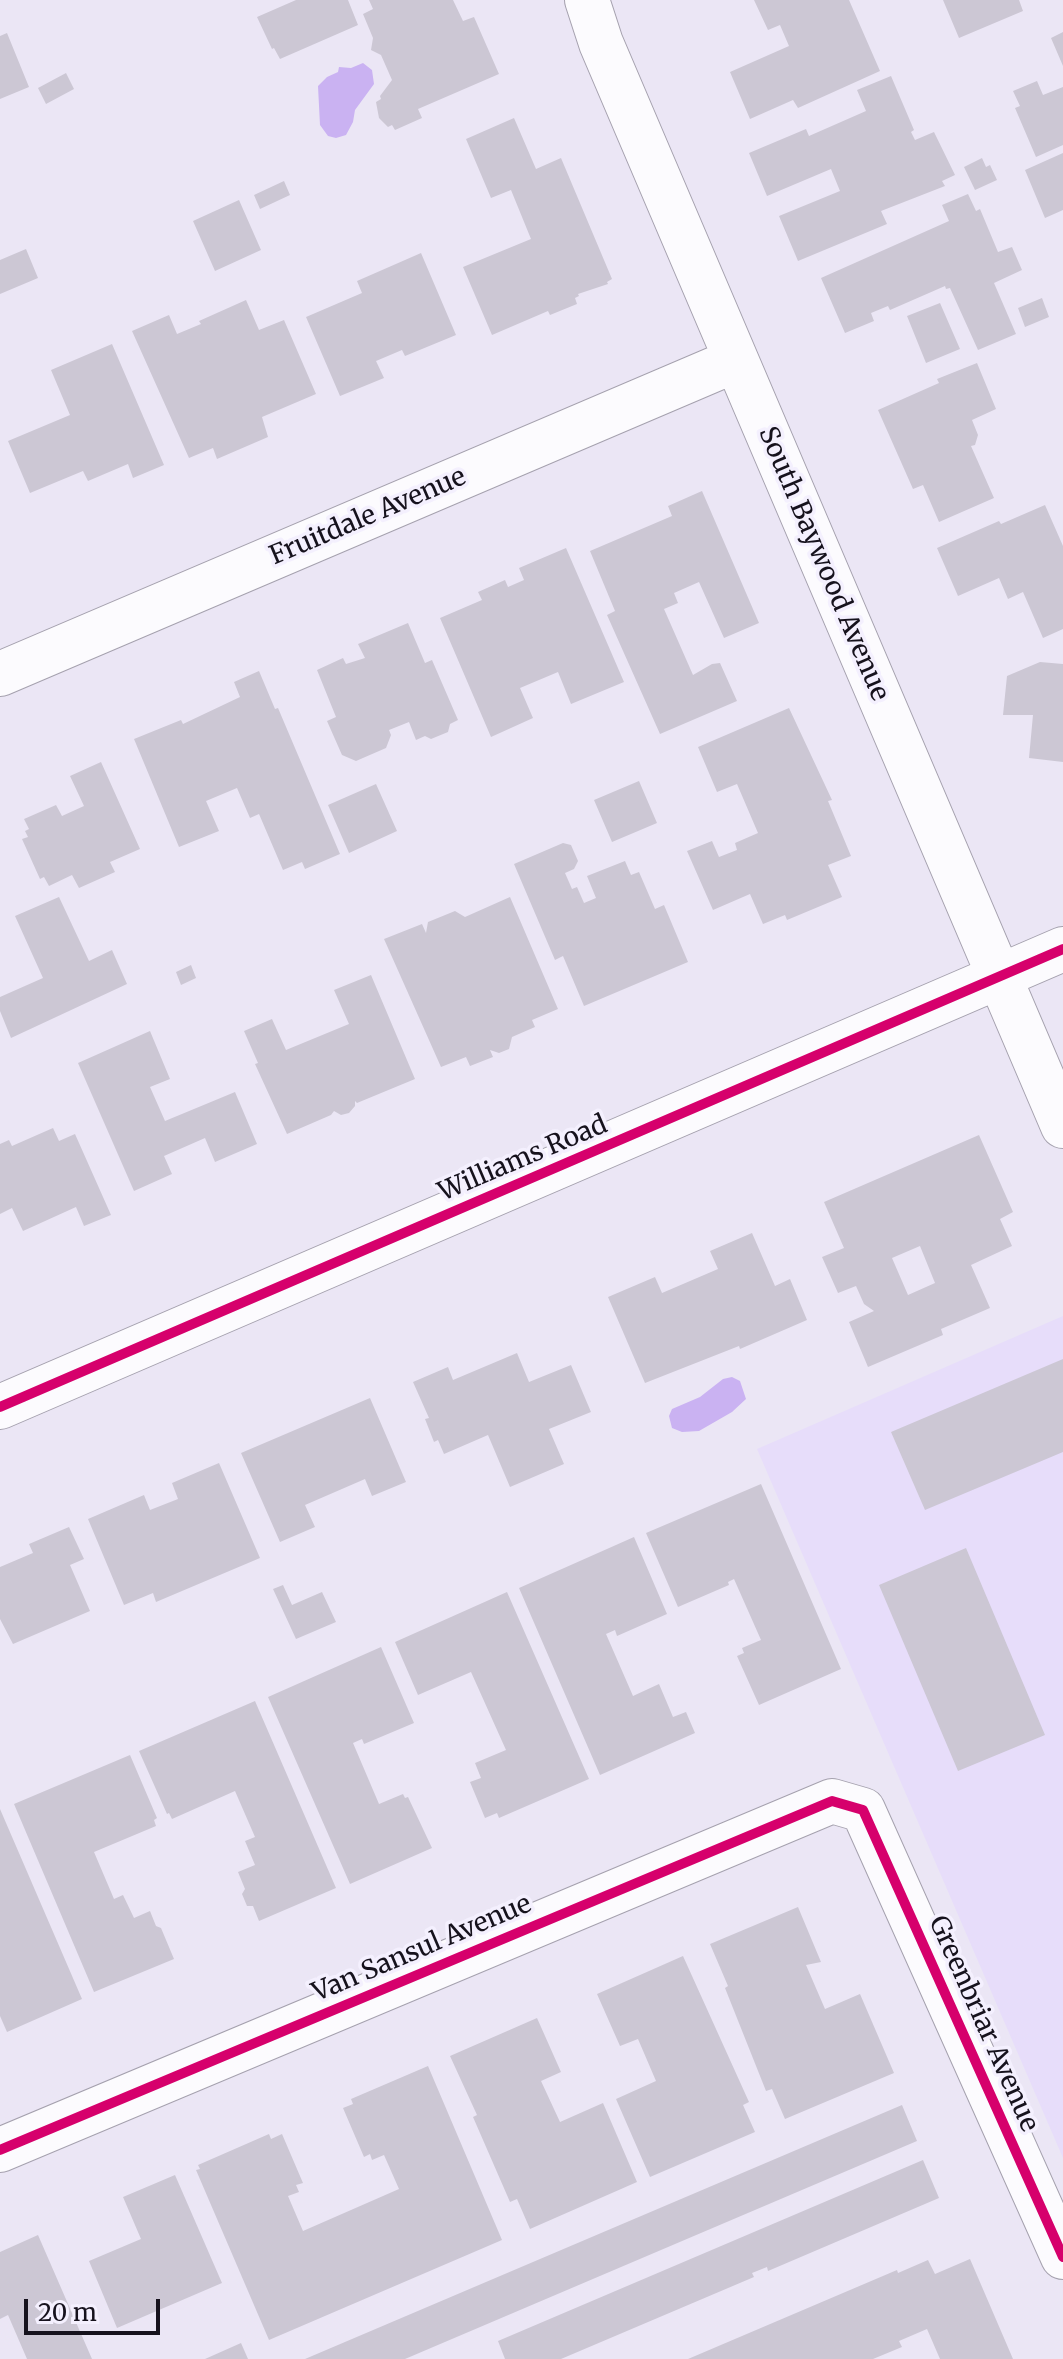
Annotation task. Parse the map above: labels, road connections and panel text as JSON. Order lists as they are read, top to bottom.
{
  "streets": {
    "street": [
      "Fruitdale Avenue",
      "South Baywood Avenue",
      "Williams Road",
      "Van Sansul Avenue",
      "Greenbriar Avenue"
    ]
  },
  "crossings": [
    ["Fruitdale Avenue", "South Baywood Avenue"],
    ["South Baywood Avenue", "Williams Road"],
    ["Van Sansul Avenue", "Greenbriar Avenue"]
  ],
  "scale_bar": "20 m"
}
